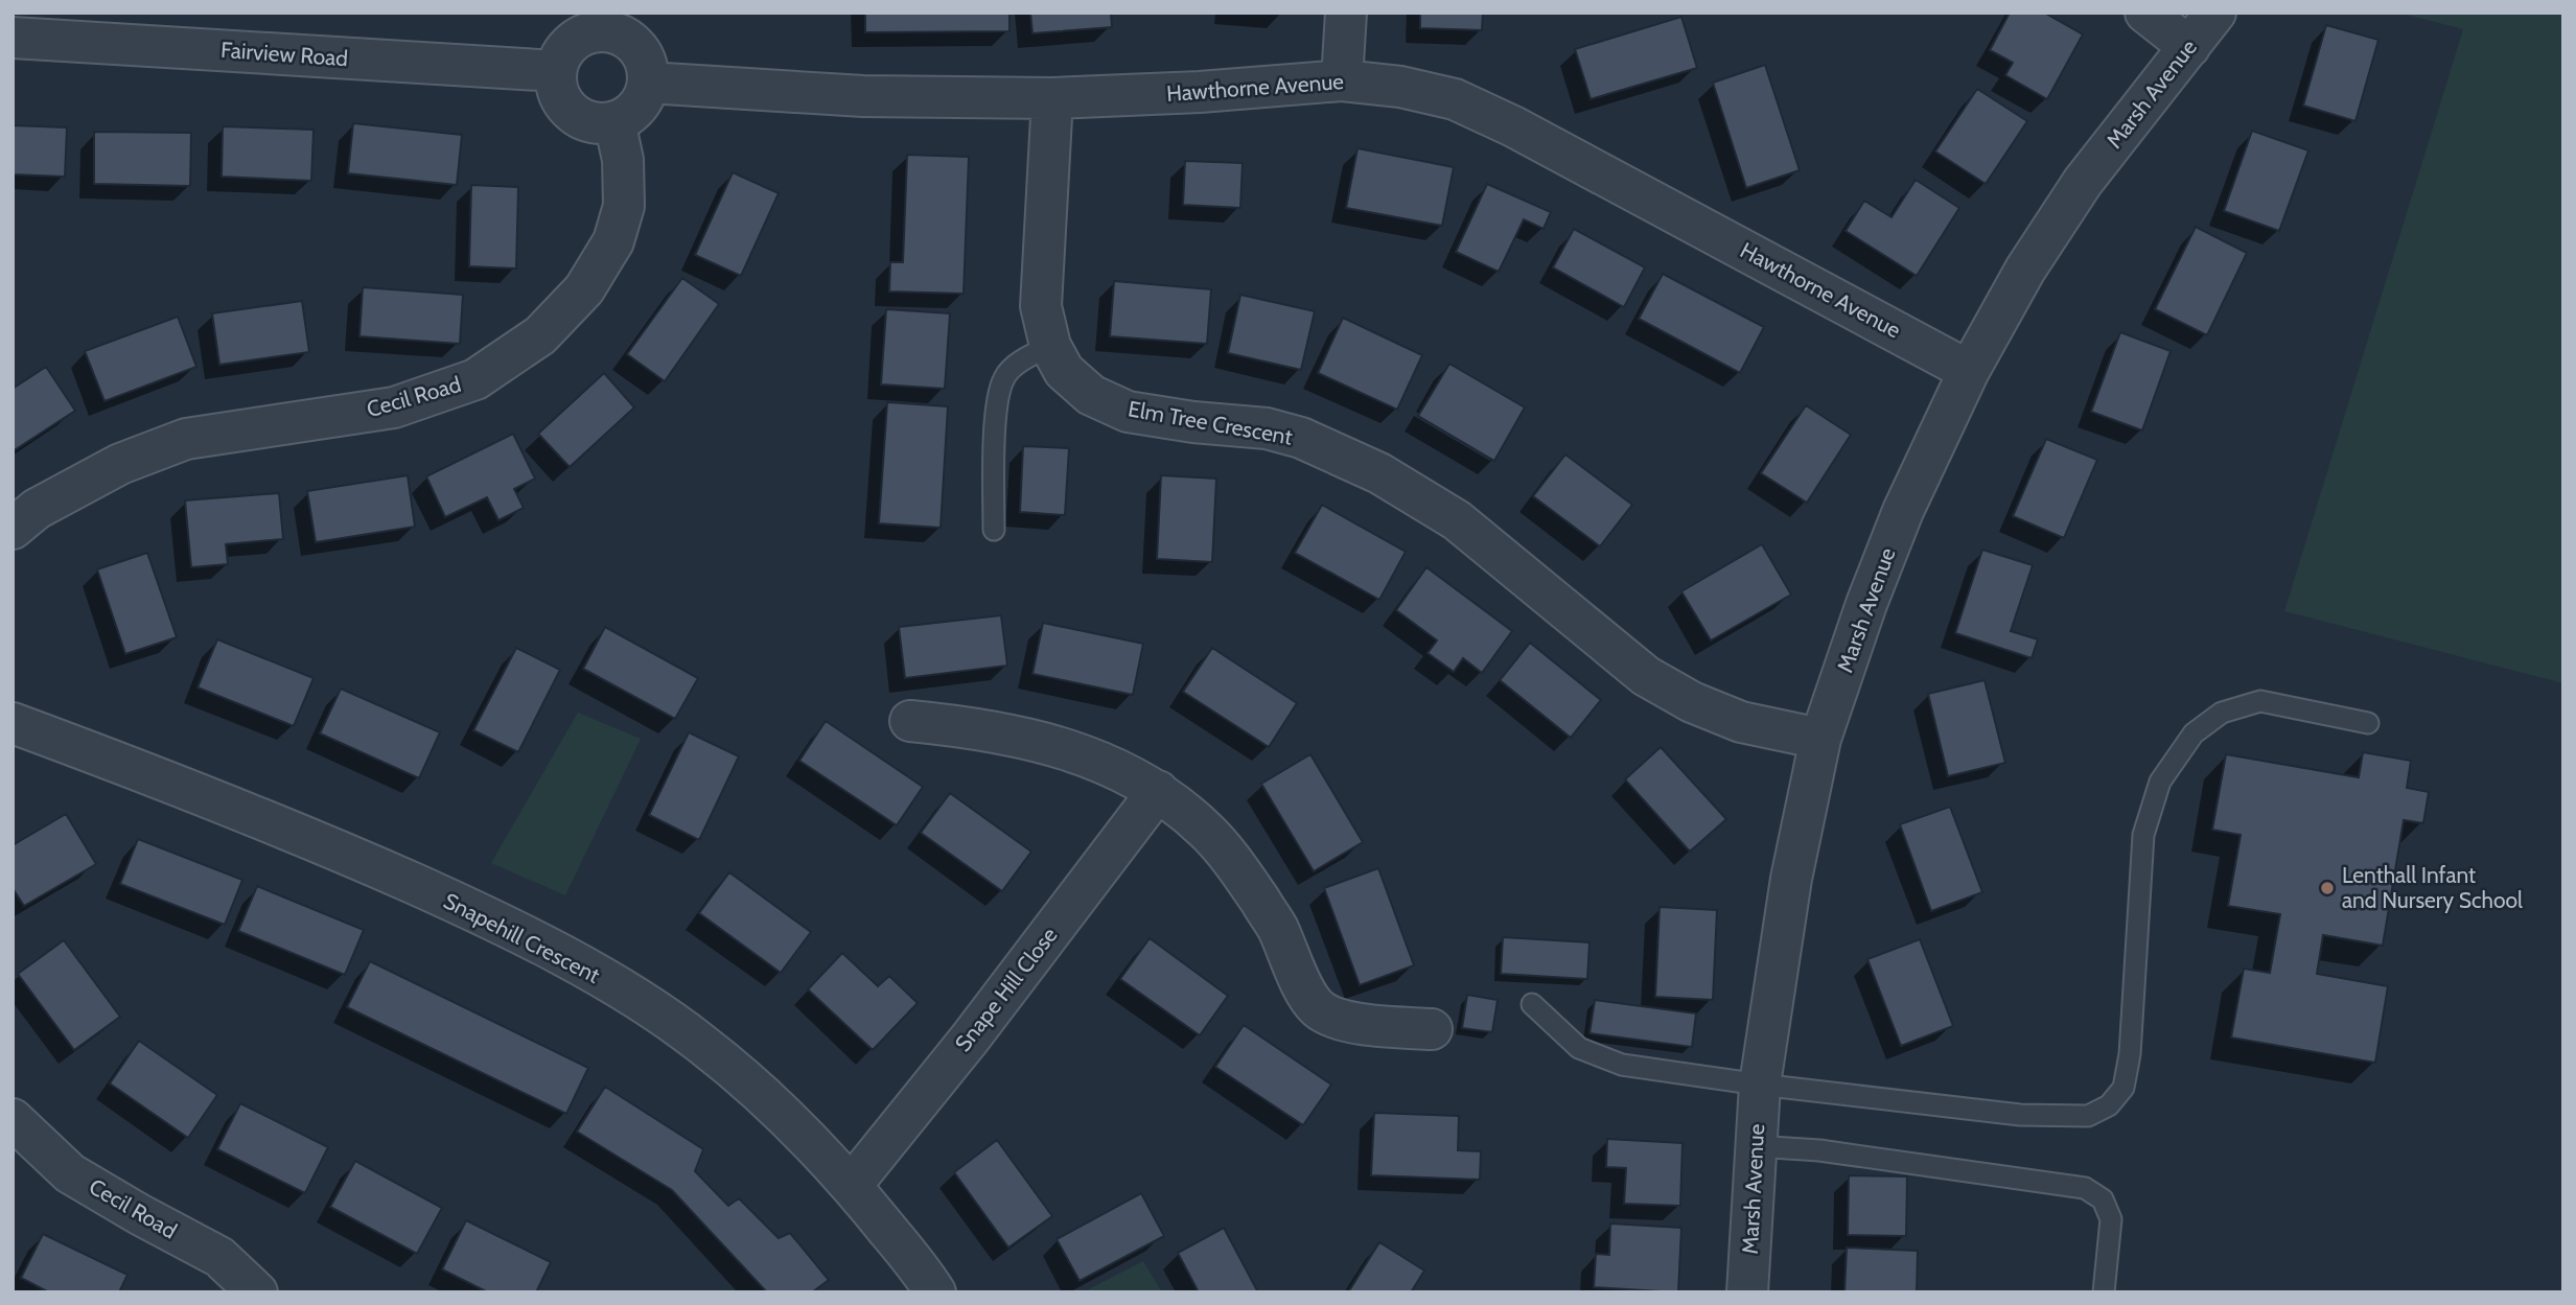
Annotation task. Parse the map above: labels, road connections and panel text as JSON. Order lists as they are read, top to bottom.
{
  "streets": {
    "street": [
      "Fairview Road",
      "Hawthorne Avenue",
      "Marsh Avenue",
      "Cecil Road",
      "Elm Tree Crescent",
      "Snapehill Crescent",
      "Snape Hill Close"
    ]
  },
  "crossings": [
    ["Fairview Road", "Hawthorne Avenue"],
    ["Fairview Road", "Cecil Road"],
    ["Hawthorne Avenue", "Marsh Avenue"],
    ["Hawthorne Avenue", "Cecil Road"],
    ["Hawthorne Avenue", "Elm Tree Crescent"],
    ["Marsh Avenue", "Elm Tree Crescent"],
    ["Snapehill Crescent", "Snape Hill Close"]
  ],
  "places": ["Lenthall Infant and Nursery School"]
}
